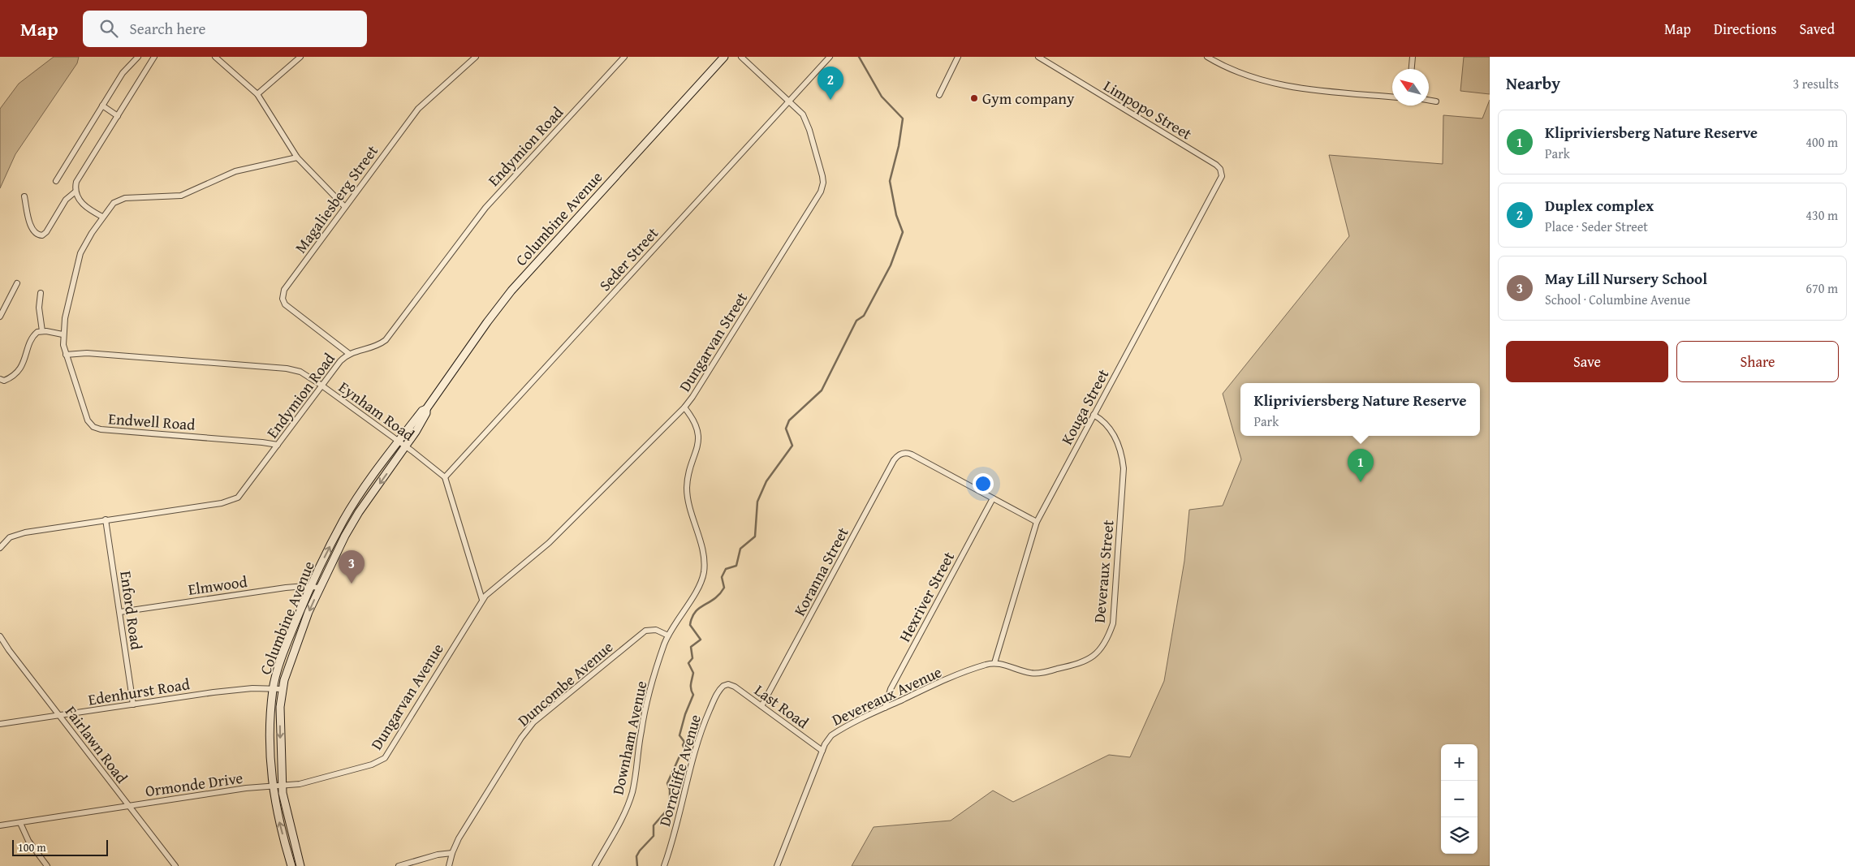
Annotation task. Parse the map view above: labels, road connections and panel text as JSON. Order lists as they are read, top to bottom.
{
  "streets": {
    "main road": ["Columbine Avenue"],
    "street": [
      "Limpopo Street",
      "Endymion Road",
      "Magaliesberg Street",
      "Seder Street",
      "Dungarvan Street",
      "Kouga Street",
      "Eynham Road",
      "Endwell Road",
      "Koranna Street",
      "Deveraux Street",
      "Elmwood",
      "Hexriver Street",
      "Enford Road",
      "Duncombe Avenue",
      "Edenhurst Road",
      "Devereaux Avenue",
      "Dungarvan Avenue",
      "Last Road",
      "Downham Avenue",
      "Fairlawn Road",
      "Dorncliffe Avenue",
      "Ormonde Drive"
    ]
  },
  "crossings": [
    ["Limpopo Street", "Kouga Street"],
    ["Endymion Road", "Magaliesberg Street"],
    ["Endymion Road", "Eynham Road"],
    ["Endymion Road", "Endwell Road"],
    ["Endymion Road", "Enford Road"],
    ["Columbine Avenue", "Eynham Road"],
    ["Columbine Avenue", "Elmwood"],
    ["Columbine Avenue", "Edenhurst Road"],
    ["Columbine Avenue", "Dungarvan Avenue"],
    ["Columbine Avenue", "Ormonde Drive"],
    ["Seder Street", "Dungarvan Street"],
    ["Seder Street", "Eynham Road"],
    ["Dungarvan Street", "Dungarvan Avenue"],
    ["Dungarvan Street", "Downham Avenue"],
    ["Kouga Street", "Deveraux Street"],
    ["Kouga Street", "Devereaux Avenue"],
    ["Eynham Road", "Endwell Road"],
    ["Koranna Street", "Hexriver Street"],
    ["Koranna Street", "Last Road"],
    ["Deveraux Street", "Devereaux Avenue"],
    ["Elmwood", "Enford Road"],
    ["Hexriver Street", "Devereaux Avenue"],
    ["Enford Road", "Edenhurst Road"],
    ["Duncombe Avenue", "Downham Avenue"],
    ["Edenhurst Road", "Fairlawn Road"],
    ["Devereaux Avenue", "Last Road"],
    ["Dungarvan Avenue", "Ormonde Drive"],
    ["Last Road", "Dorncliffe Avenue"],
    ["Fairlawn Road", "Ormonde Drive"]
  ],
  "places": ["Gym company"],
  "scale_bar": "100 m",
  "north": "top left",
  "page": {
    "header": "Map",
    "search": "Search here",
    "nav": ["Map", "Directions", "Saved"],
    "heading": ["Nearby", "3 results"],
    "pins": ["2", "1", "3"],
    "list": [
      {
        "mark": "1",
        "name": "Klipriviersberg Nature Reserve",
        "note": "Park",
        "value": "400 m"
      },
      {
        "mark": "2",
        "name": "Duplex complex",
        "note": "Place · Seder Street",
        "value": "430 m"
      },
      {
        "mark": "3",
        "name": "May Lill Nursery School",
        "note": "School · Columbine Avenue",
        "value": "670 m"
      }
    ],
    "buttons": ["Save", "Share"],
    "popup": ["Klipriviersberg Nature Reserve", "Park"],
    "map_buttons": ["+", "−"],
    "scale": "100 m"
  }
}
